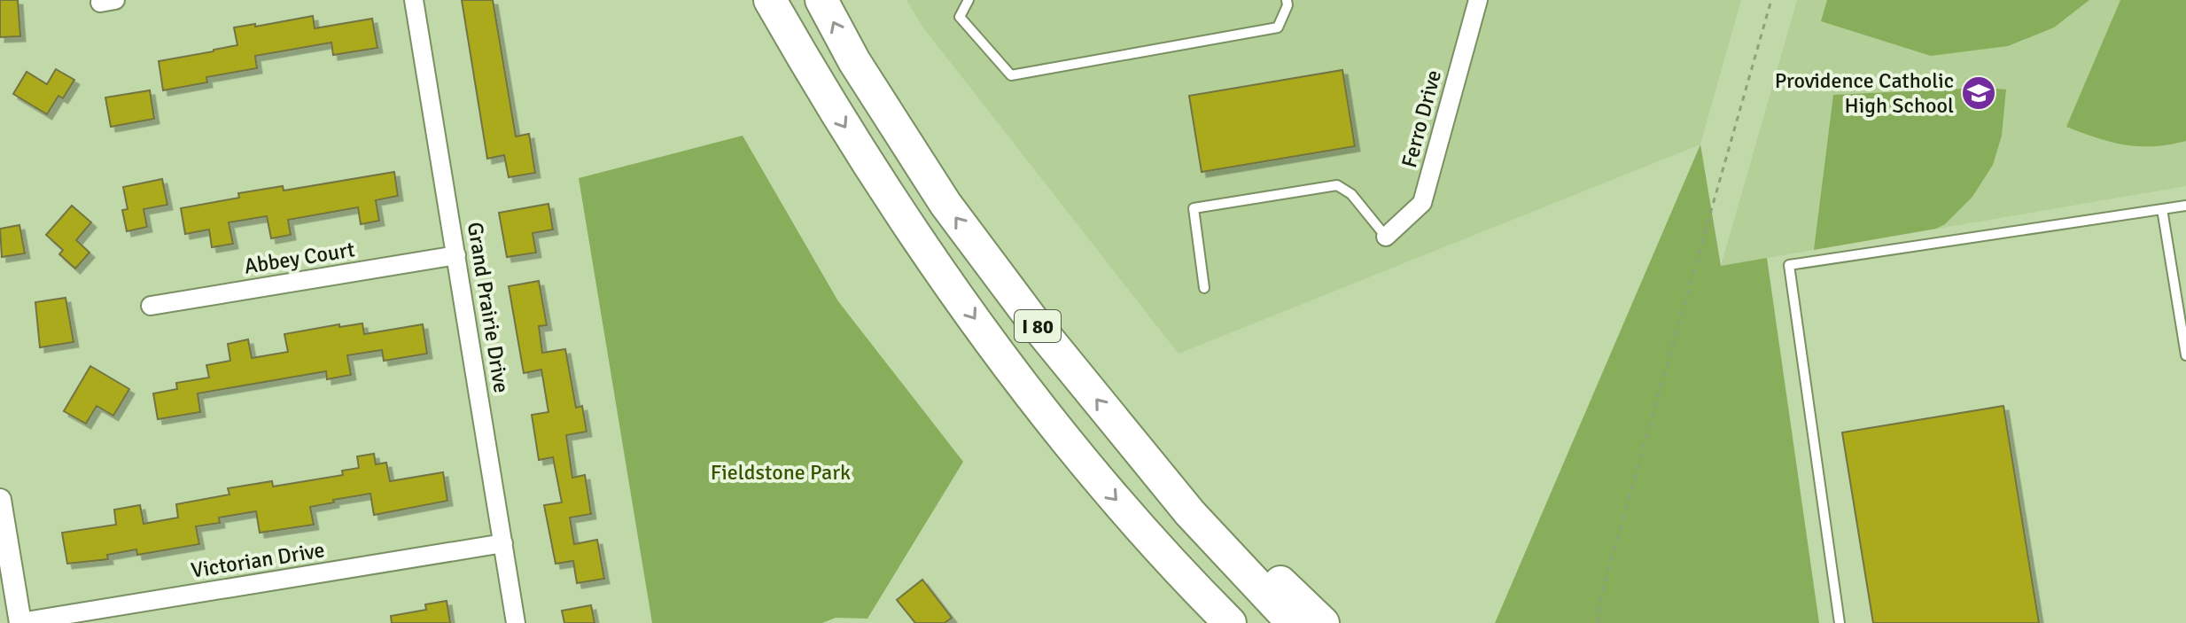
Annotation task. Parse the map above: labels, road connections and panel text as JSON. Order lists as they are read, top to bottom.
{
  "streets": {
    "highway": ["I 80"],
    "street": [
      "Ferro Drive",
      "Abbey Court",
      "Grand Prairie Drive",
      "Victorian Drive"
    ]
  },
  "crossings": [
    ["Abbey Court", "Grand Prairie Drive"],
    ["Grand Prairie Drive", "Victorian Drive"]
  ],
  "parks": ["Fieldstone Park"],
  "places": {
    "school or university": ["Providence Catholic High School"]
  }
}
